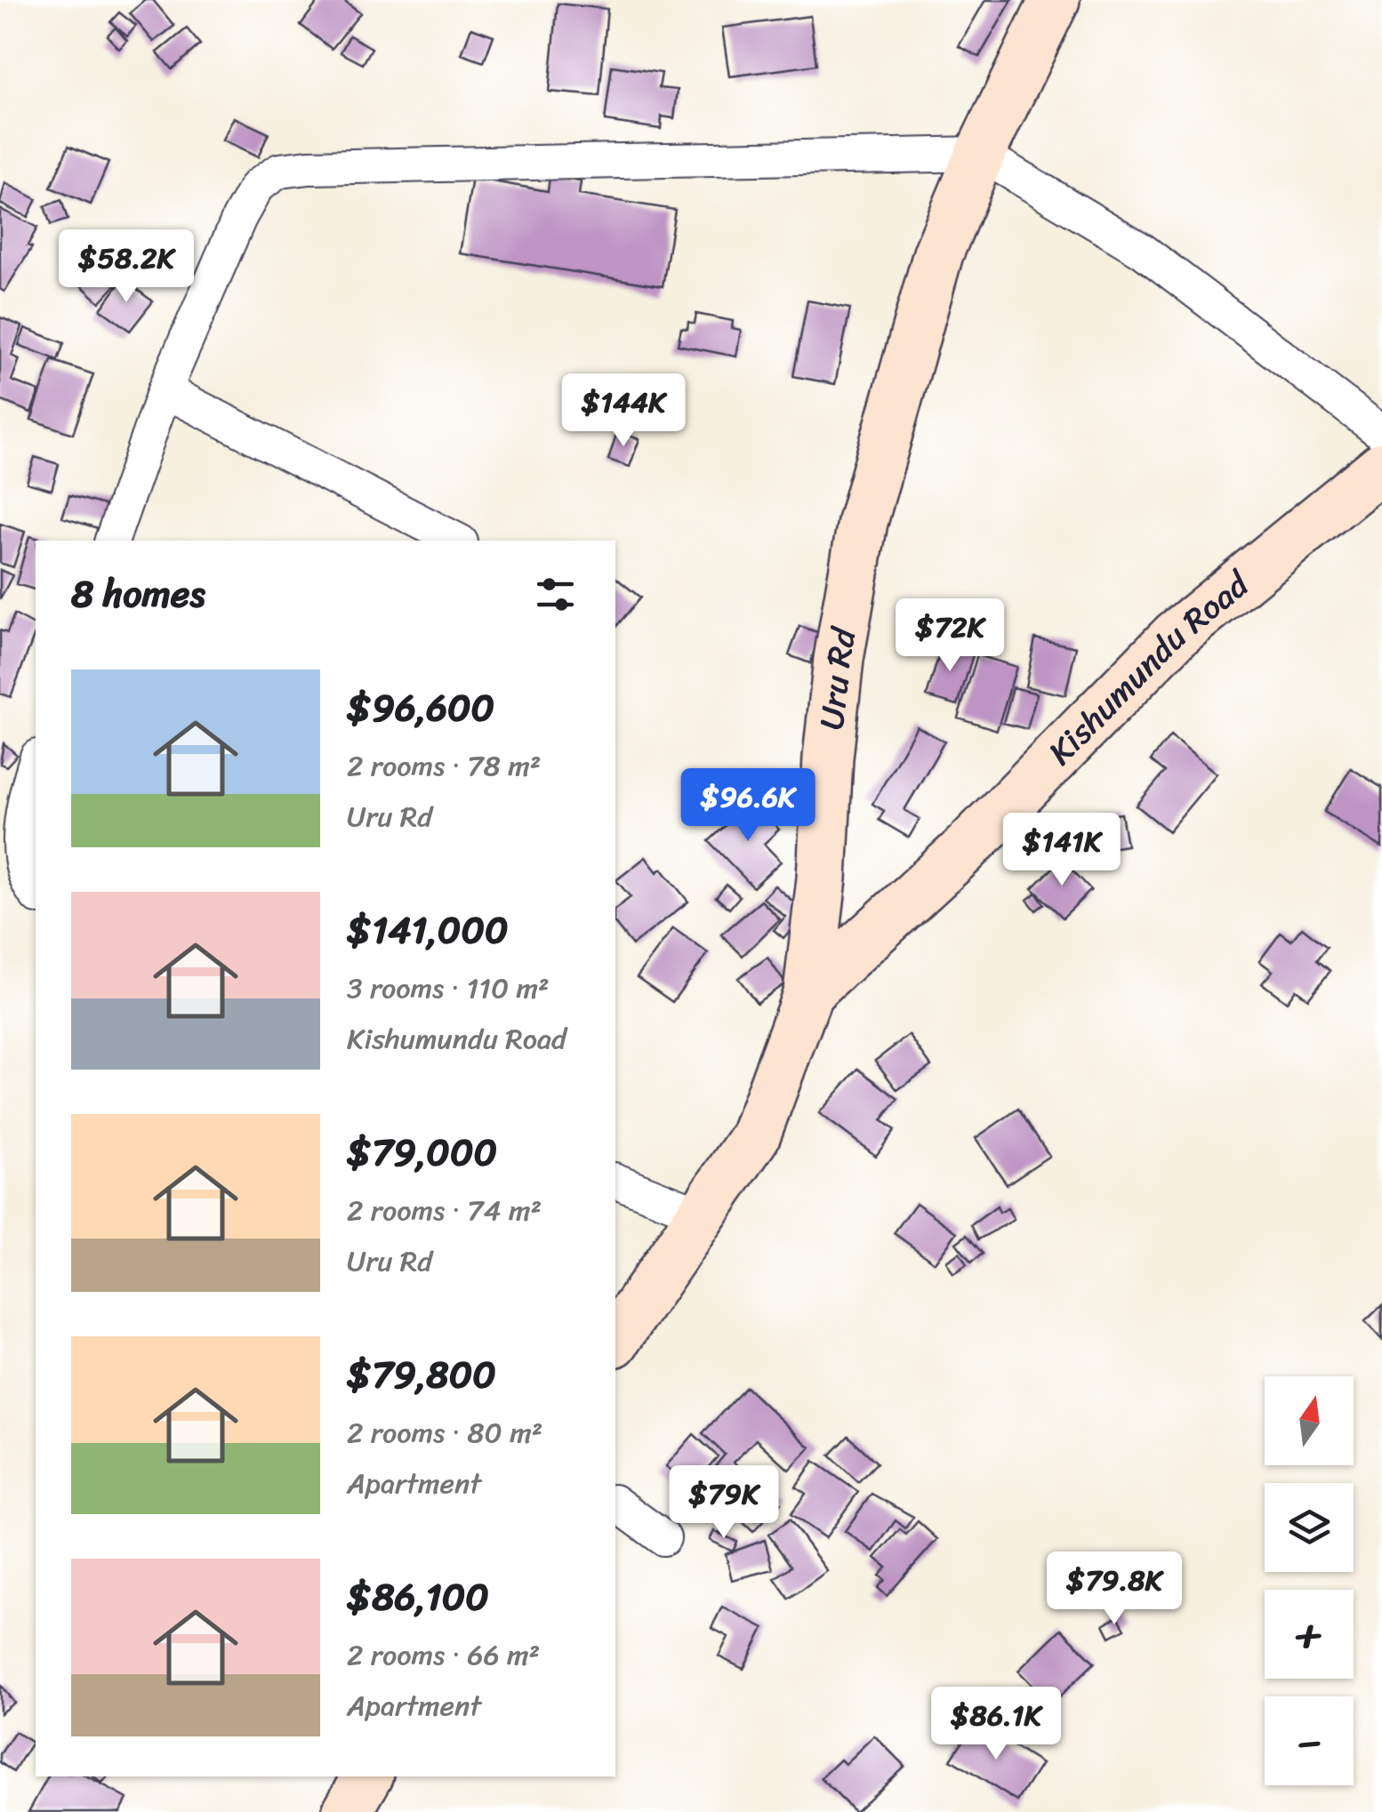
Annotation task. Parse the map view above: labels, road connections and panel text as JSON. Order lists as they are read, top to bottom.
{
  "streets": {
    "street": ["Kishumundu Road", "Uru Rd"]
  },
  "crossings": [
    ["Kishumundu Road", "Uru Rd"]
  ],
  "north": "top",
  "page": {
    "price": [
      "$58.2K",
      "$144K",
      "$72K",
      "$96.6K",
      "$141K",
      "$79K",
      "$79.8K",
      "$86.1K"
    ],
    "heading": "8 homes",
    "list": [
      {
        "name": "$96,600",
        "note": "2 rooms · 78 m² · Uru Rd"
      },
      {
        "name": "$141,000",
        "note": "3 rooms · 110 m² · Kishumundu Road"
      },
      {
        "name": "$79,000",
        "note": "2 rooms · 74 m² · Uru Rd"
      },
      {
        "name": "$79,800",
        "note": "2 rooms · 80 m² · Apartment"
      },
      {
        "name": "$86,100",
        "note": "2 rooms · 66 m² · Apartment"
      }
    ],
    "map_buttons": ["+", "−"]
  }
}
